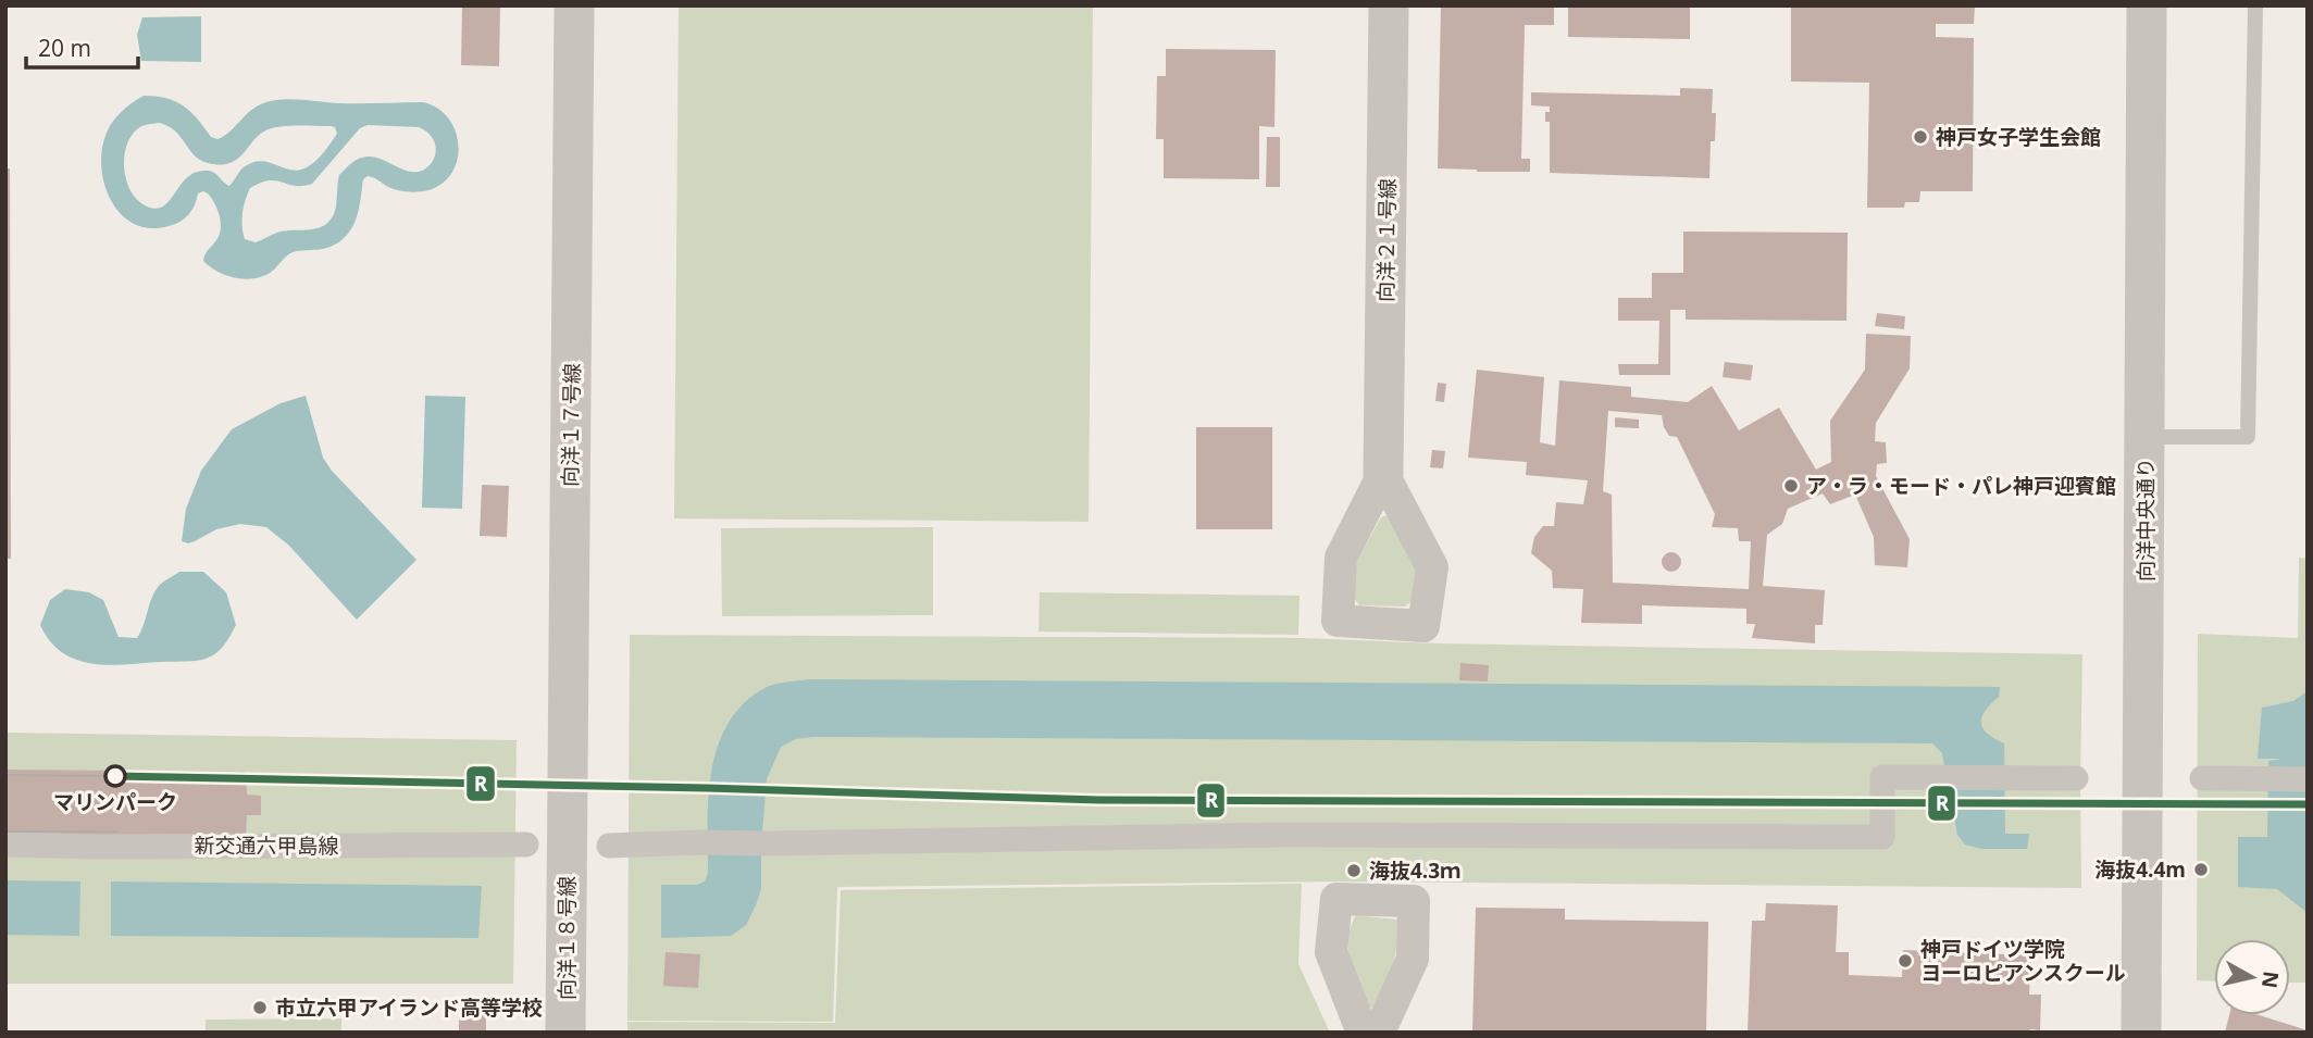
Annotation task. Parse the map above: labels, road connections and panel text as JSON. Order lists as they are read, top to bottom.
{
  "streets": {
    "street": [
      "向洋２１号線",
      "向洋１７号線",
      "向洋中央通り",
      "新交通六甲島線",
      "向洋１８号線"
    ]
  },
  "crossings": [
    ["向洋１７号線", "向洋１８号線"]
  ],
  "places": [
    "神戸女子学生会館",
    "ア・ラ・モード・パレ神戸迎賓館",
    "マリンパーク",
    "海抜4.4m",
    "海抜4.3ｍ",
    "神戸ドイツ学院 ヨーロピアンスクール",
    "市立六甲アイランド高等学校"
  ],
  "lines": ["transit line R"],
  "scale_bar": "20 m",
  "north": "right"
}
